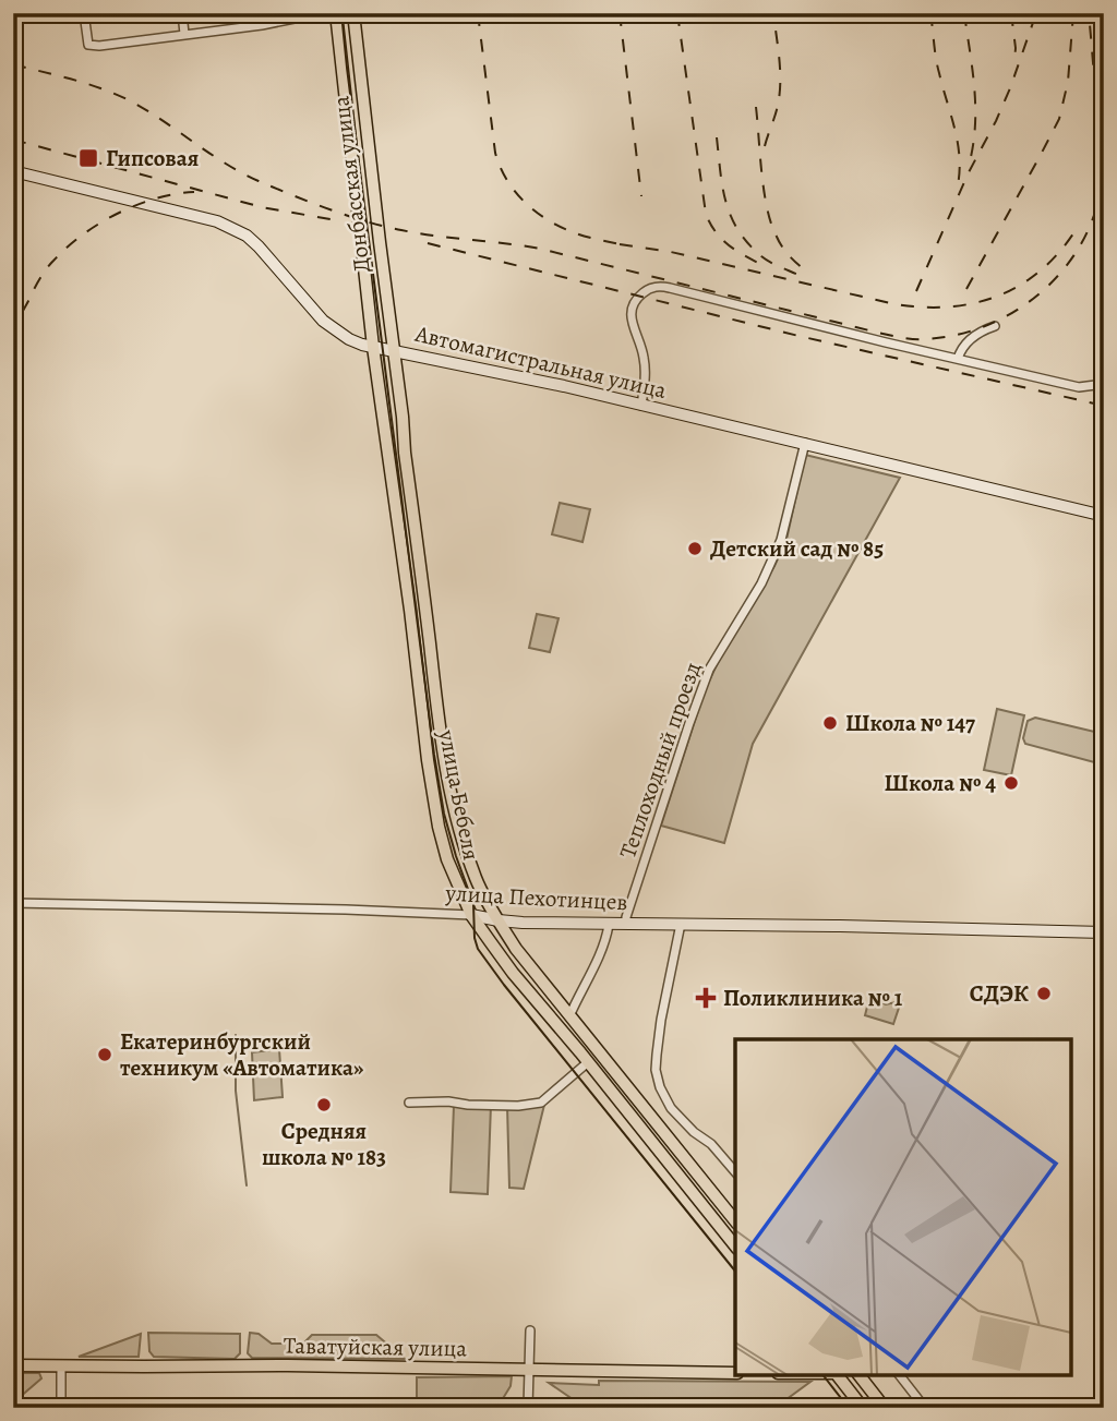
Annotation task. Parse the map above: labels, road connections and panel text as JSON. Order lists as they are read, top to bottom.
{
  "streets": {
    "main road": [
      "Донбасская улица",
      "Автомагистральная улица",
      "улица Бебеля",
      "улица Пехотинцев",
      "Таватуйская улица"
    ],
    "street": ["Теплоходный проезд"]
  },
  "crossings": [
    ["Донбасская улица", "Автомагистральная улица"],
    ["Донбасская улица", "улица Бебеля"],
    ["Автомагистральная улица", "Теплоходный проезд"],
    ["Автомагистральная улица", "улица Бебеля"],
    ["Теплоходный проезд", "улица Пехотинцев"],
    ["улица Бебеля", "улица Пехотинцев"]
  ],
  "places": {
    "transit": ["Гипсовая"],
    "other": [
      "Детский сад № 85",
      "Школа № 147",
      "Школа № 4",
      "СДЭК",
      "Екатеринбургский техникум «Автоматика»",
      "Средняя школа № 183"
    ],
    "health": ["Поликлиника № 1"]
  }
}
